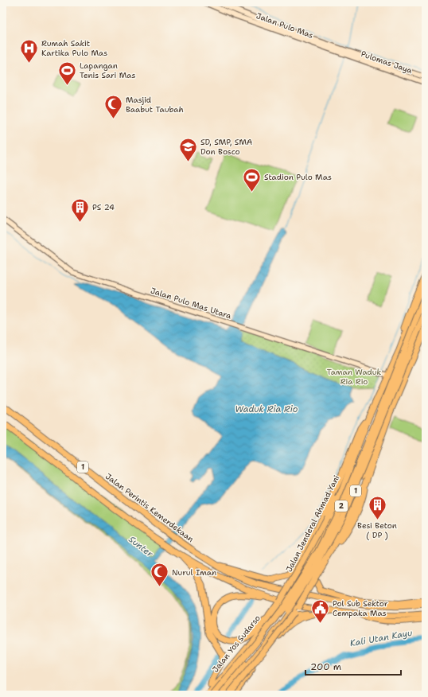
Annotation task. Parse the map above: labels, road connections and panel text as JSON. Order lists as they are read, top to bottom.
{
  "streets": {
    "highway": [
      "1",
      "2",
      "Jalan Perintis Kemerdekaan",
      "Jalan Jenderal Ahmad Yani",
      "Jalan Yos Sudarso"
    ],
    "street": ["Jalan Pulo Mas", "Pulomas Jaya", "Jalan Pulo Mas Utara"]
  },
  "crossings": [
    ["Jalan Pulo Mas", "Pulomas Jaya"],
    ["Jalan Pulo Mas Utara", "Jalan Jenderal Ahmad Yani"],
    ["1", "Jalan Perintis Kemerdekaan"],
    ["Jalan Perintis Kemerdekaan", "Jalan Jenderal Ahmad Yani"],
    ["Jalan Jenderal Ahmad Yani", "Jalan Yos Sudarso"]
  ],
  "water": ["Waduk Ria Rio", "Sunter", "Kali Utan Kayu"],
  "parks": ["Taman Waduk Ria Rio"],
  "places": {
    "hospital": ["Rumah Sakit Kartika Pulo Mas"],
    "sports": ["Lapangan Tenis Sari Mas", "Stadion Pulo Mas"],
    "mosque": ["Masjid Baabut Taubah", "Nurul Iman"],
    "school or university": ["SD, SMP, SMA Don Bosco"],
    "building": ["PS 24", "Besi Beton ( DP )"],
    "public building": ["Pol Sub Sektor Cempaka Mas"]
  },
  "scale_bar": "200 m"
}
